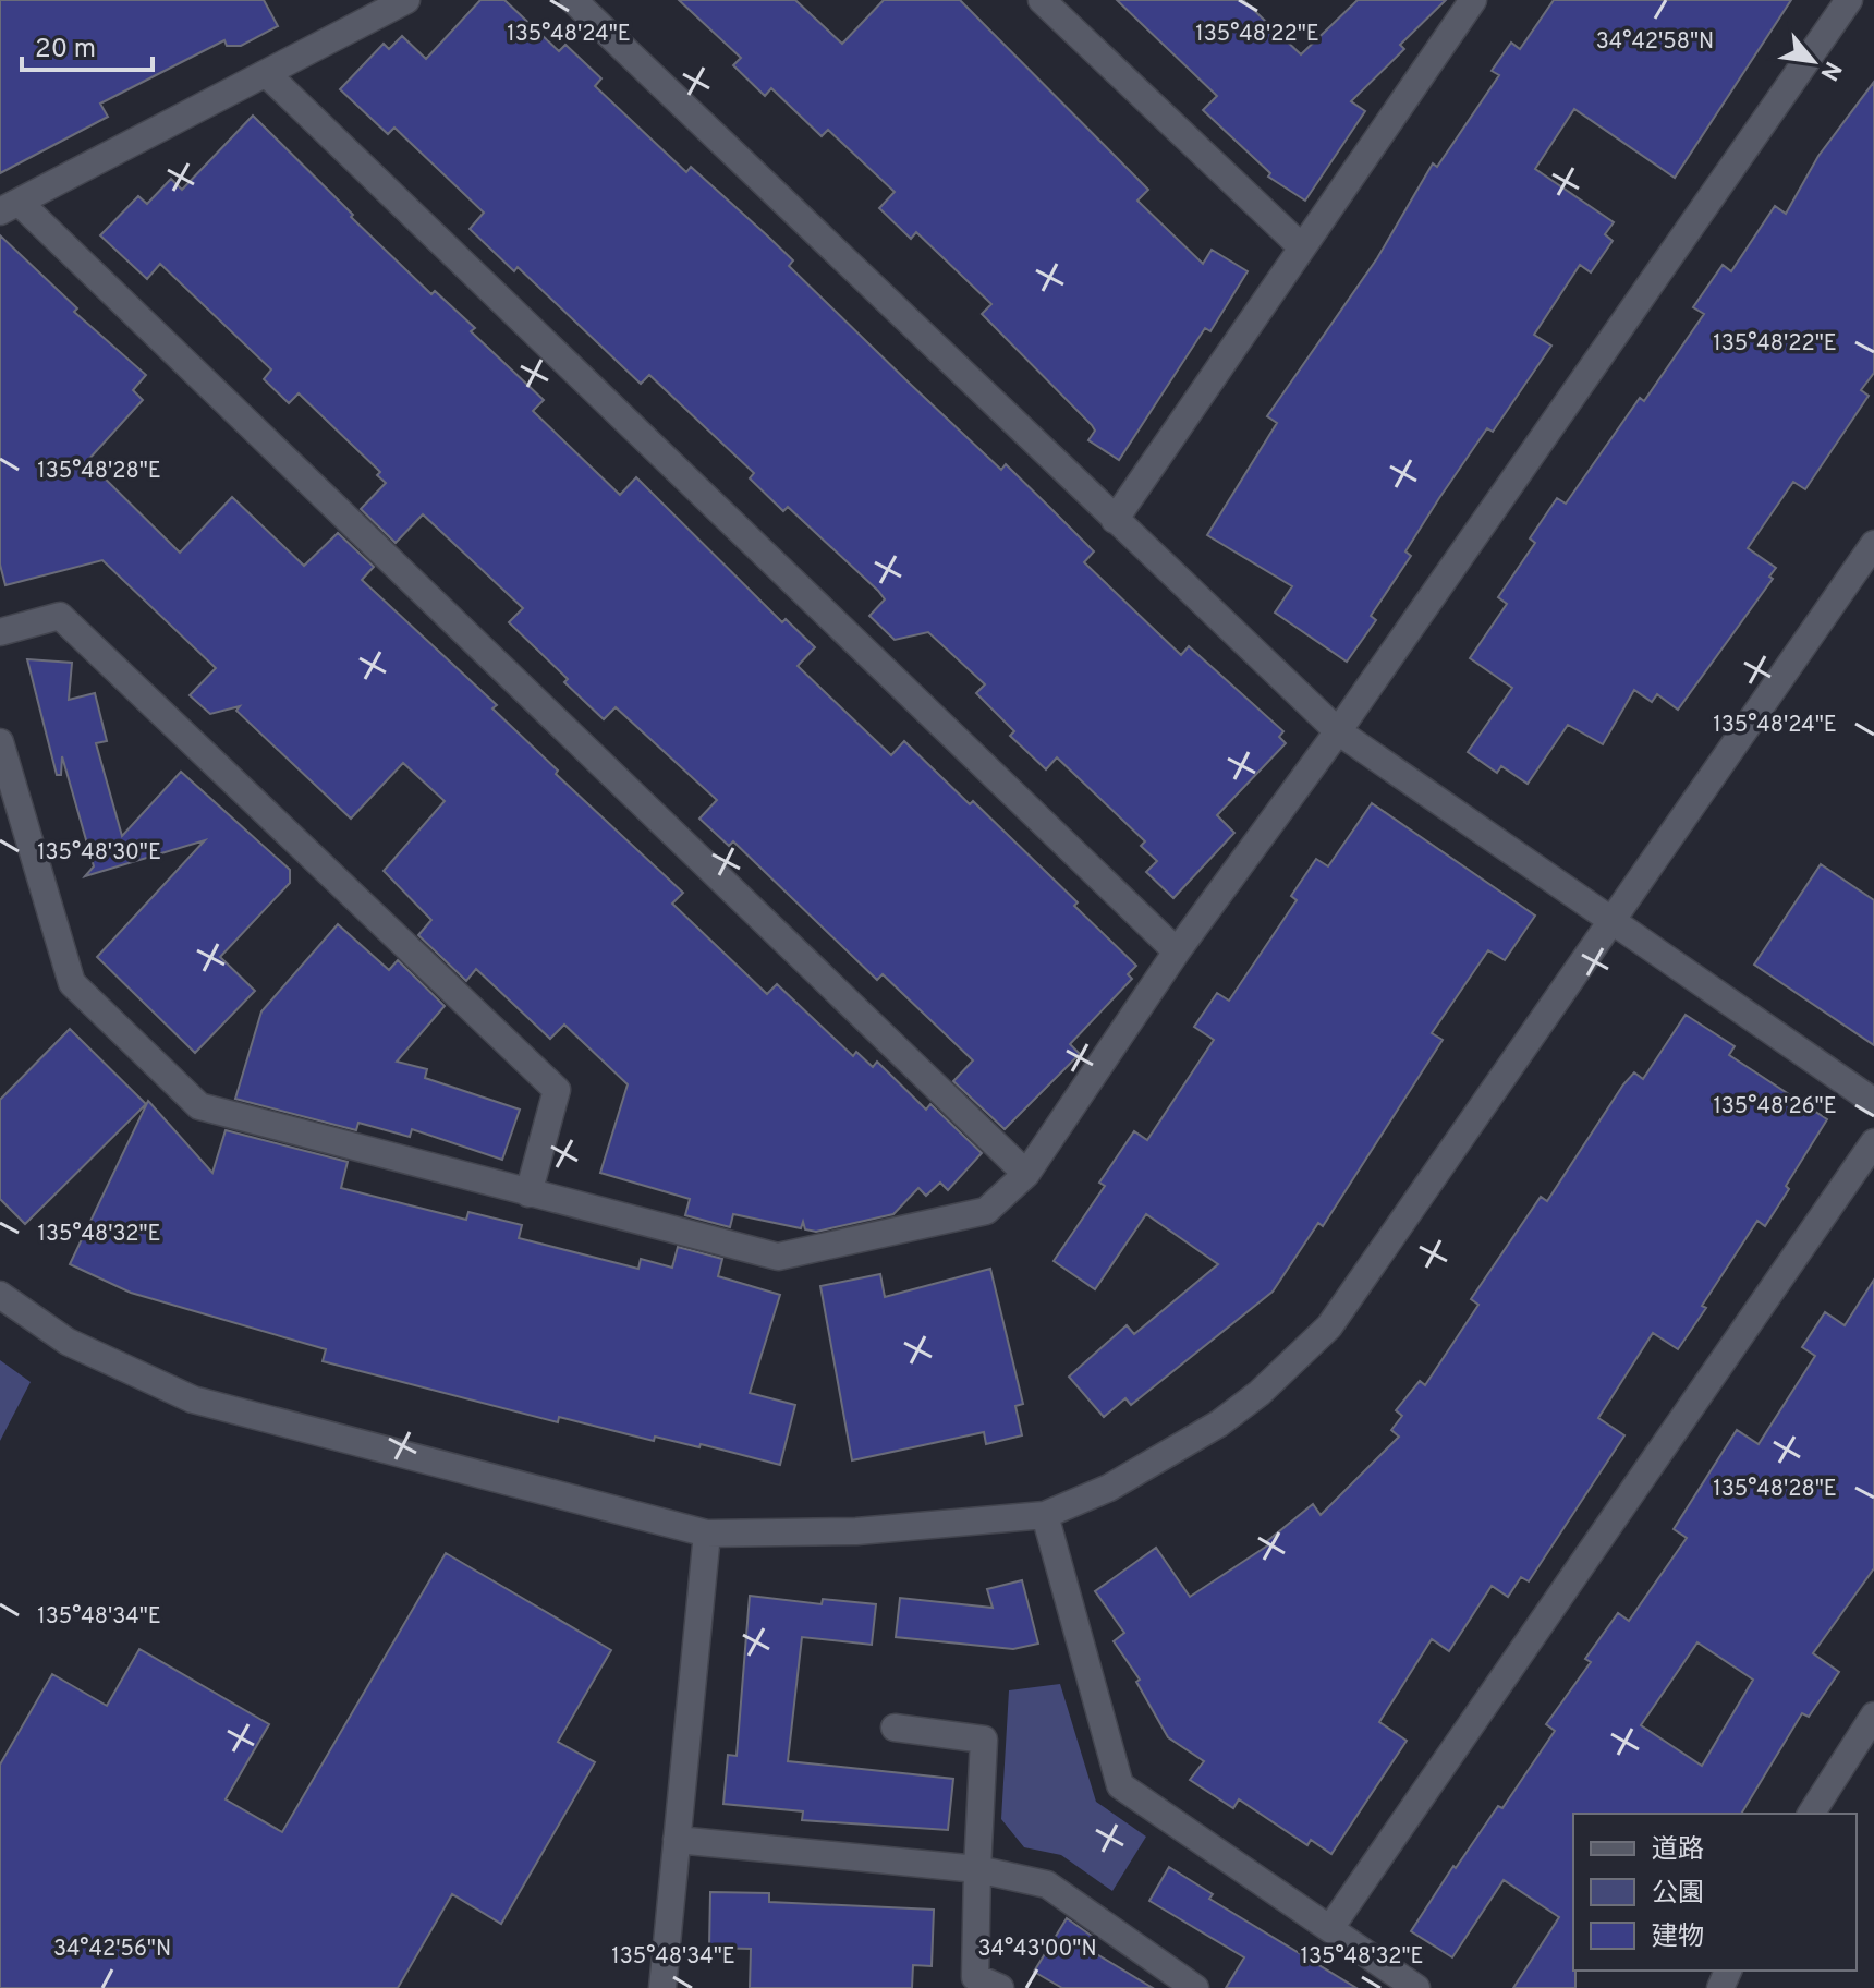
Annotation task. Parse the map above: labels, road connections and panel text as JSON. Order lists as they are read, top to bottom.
{
  "legend": ["道路", "公園", "建物"],
  "scale_bar": "20 m",
  "north": "bottom right",
  "coordinates": [
    "135°48'24\"E",
    "135°48'22\"E",
    "34°42'58\"N",
    "135°48'28\"E",
    "135°48'30\"E",
    "135°48'26\"E",
    "135°48'32\"E",
    "135°48'34\"E",
    "34°42'56\"N",
    "34°43'00\"N"
  ]
}
